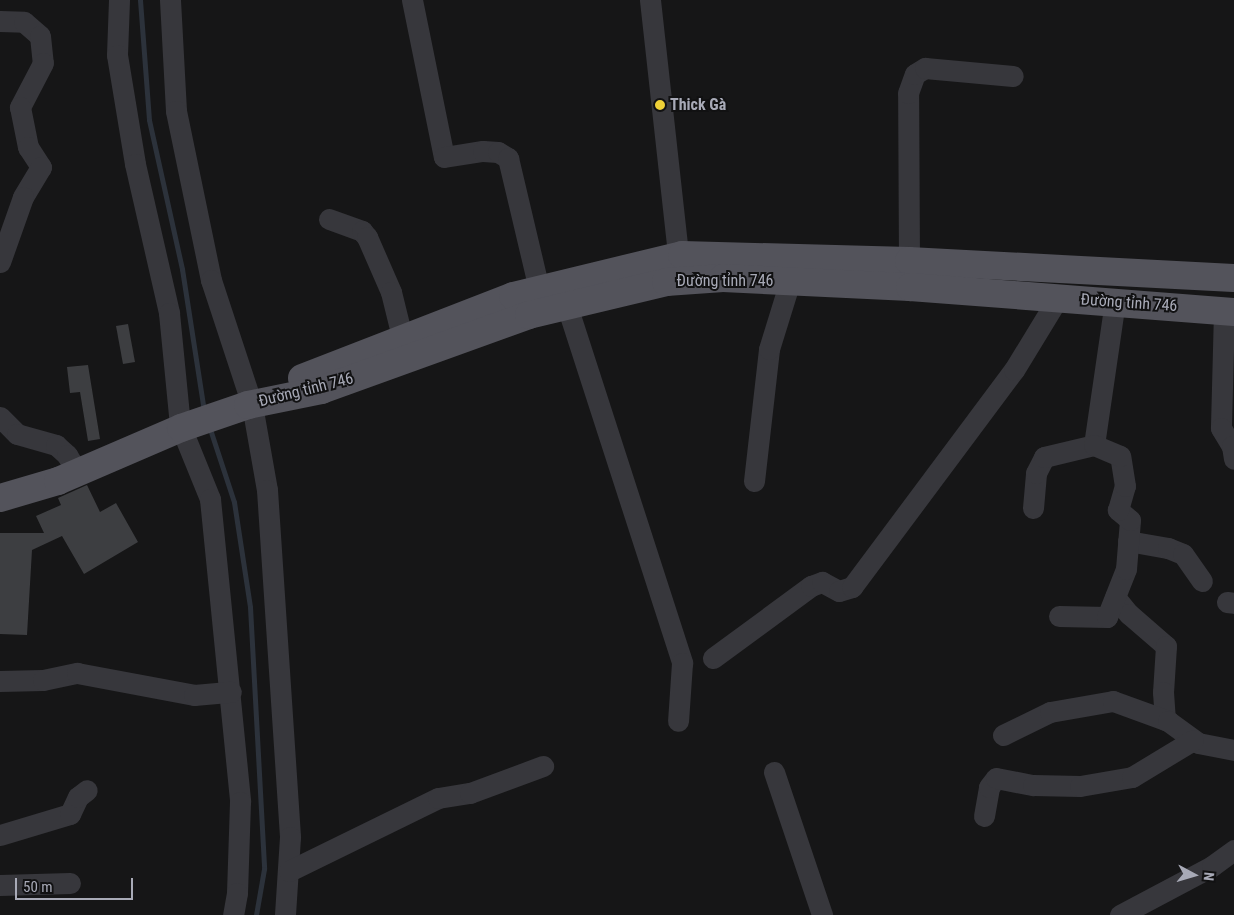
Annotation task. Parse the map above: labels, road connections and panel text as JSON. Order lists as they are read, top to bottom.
{
  "streets": {
    "main road": ["Đường tỉnh 746"]
  },
  "places": ["Thick Gà"],
  "scale_bar": "50 m",
  "north": "right"
}
